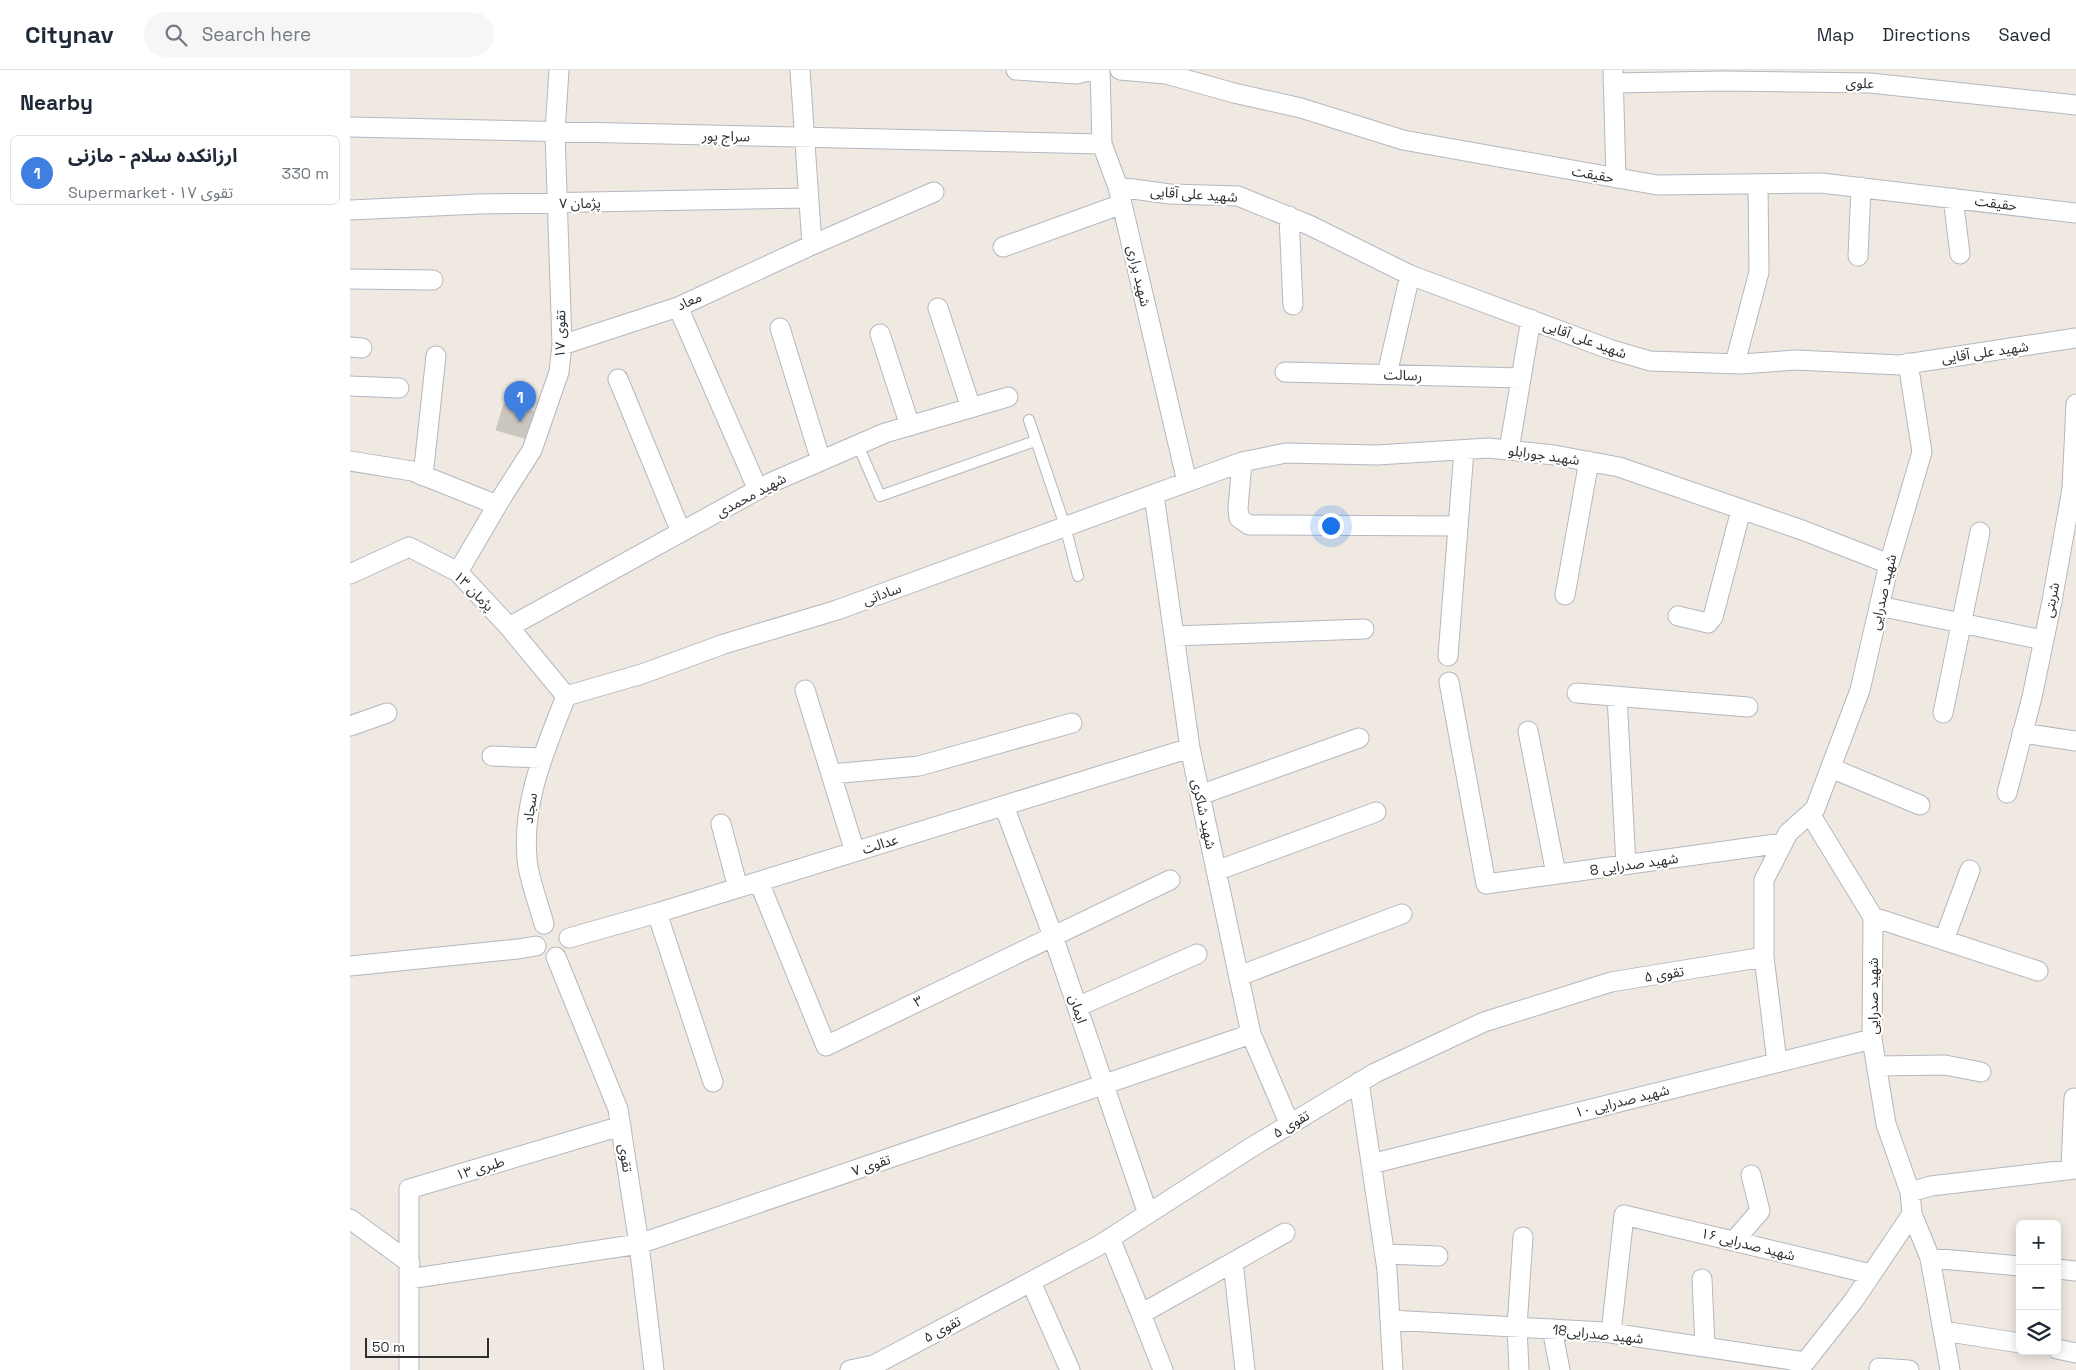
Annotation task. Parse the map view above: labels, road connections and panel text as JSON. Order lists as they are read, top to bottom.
{
  "streets": {
    "street": [
      "علوی",
      "سراج پور",
      "حقیقت",
      "شهید علی آقایی",
      "پژمان ۷",
      "شهید براری",
      "معاد",
      "تقوی ۱۷",
      "رسالت",
      "شهید جورابلو",
      "شهید محمدی",
      "پژمان ۱۳",
      "شهید صدرایی",
      "ساداتی",
      "شربتی",
      "سجاد",
      "شهید شاکری",
      "عدالت",
      "شهید صدرایی 8",
      "تقوی ۵",
      "۳",
      "ایمان",
      "شهید صدرایی ۱۰",
      "تقوی",
      "تقوی ۷",
      "طبری ۱۳",
      "شهید صدرایی ۱۶",
      "شهید صدرایی18"
    ]
  },
  "crossings": [
    ["سراج پور", "شهید براری"],
    ["سراج پور", "تقوی ۱۷"],
    ["شهید علی آقایی", "شهید براری"],
    ["شهید علی آقایی", "شهید صدرایی"],
    ["پژمان ۷", "تقوی ۱۷"],
    ["شهید براری", "شهید جورابلو"],
    ["شهید براری", "ساداتی"],
    ["معاد", "تقوی ۱۷"],
    ["تقوی ۱۷", "پژمان ۱۳"],
    ["شهید جورابلو", "شهید صدرایی"],
    ["شهید جورابلو", "ساداتی"],
    ["شهید محمدی", "پژمان ۱۳"],
    ["پژمان ۱۳", "ساداتی"],
    ["پژمان ۱۳", "سجاد"],
    ["شهید صدرایی", "شهید صدرایی 8"],
    ["شهید صدرایی", "تقوی ۵"],
    ["شهید صدرایی", "شهید صدرایی ۱۰"],
    ["ساداتی", "سجاد"],
    ["ساداتی", "شهید شاکری"],
    ["سجاد", "عدالت"],
    ["سجاد", "تقوی"],
    ["شهید شاکری", "عدالت"],
    ["شهید شاکری", "تقوی ۵"],
    ["شهید شاکری", "تقوی ۷"],
    ["عدالت", "۳"],
    ["عدالت", "ایمان"],
    ["عدالت", "تقوی"],
    ["تقوی ۵", "ایمان"],
    ["۳", "ایمان"],
    ["ایمان", "تقوی ۷"],
    ["تقوی", "تقوی ۷"],
    ["تقوی", "طبری ۱۳"],
    ["تقوی ۷", "طبری ۱۳"],
    ["شهید صدرایی ۱۶", "شهید صدرایی18"]
  ],
  "scale_bar": "50 m",
  "page": {
    "header": "Citynav",
    "search": "Search here",
    "nav": ["Map", "Directions", "Saved"],
    "heading": "Nearby",
    "list": [
      {
        "mark": "1",
        "name": "ارزانکده سلام - مازنی",
        "note": "Supermarket · تقوی ۱۷",
        "value": "330 m"
      }
    ],
    "pins": "1",
    "map_buttons": ["+", "−"],
    "scale": "50 m"
  }
}
